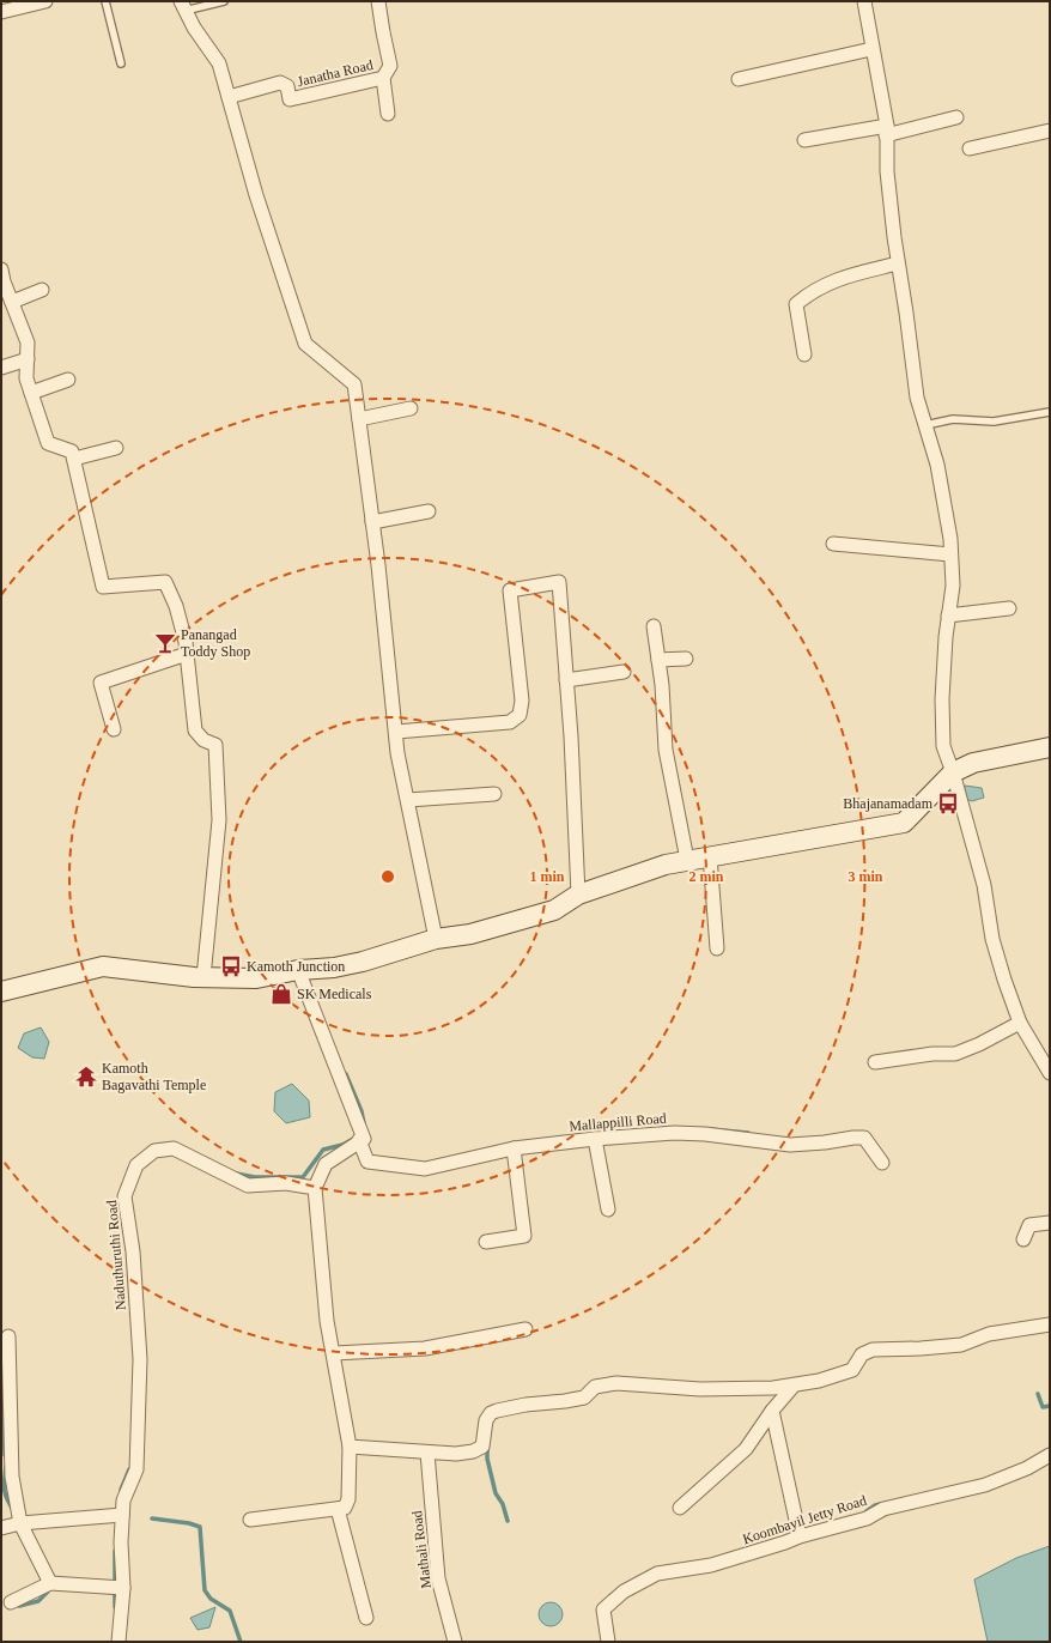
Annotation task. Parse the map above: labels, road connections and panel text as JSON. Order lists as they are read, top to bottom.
{
  "streets": {
    "street": [
      "Janatha Road",
      "Mallappilli Road",
      "Naduthuruthi Road",
      "Koombayil Jetty Road",
      "Mathali Road"
    ]
  },
  "places": {
    "bar": ["Panangad Toddy Shop"],
    "bus stop": ["Bhajanamadam", "Kamoth Junction"],
    "shop": ["SK Medicals"],
    "temple": ["Kamoth Bagavathi Temple"]
  },
  "rings": ["1 min", "2 min", "3 min"]
}
